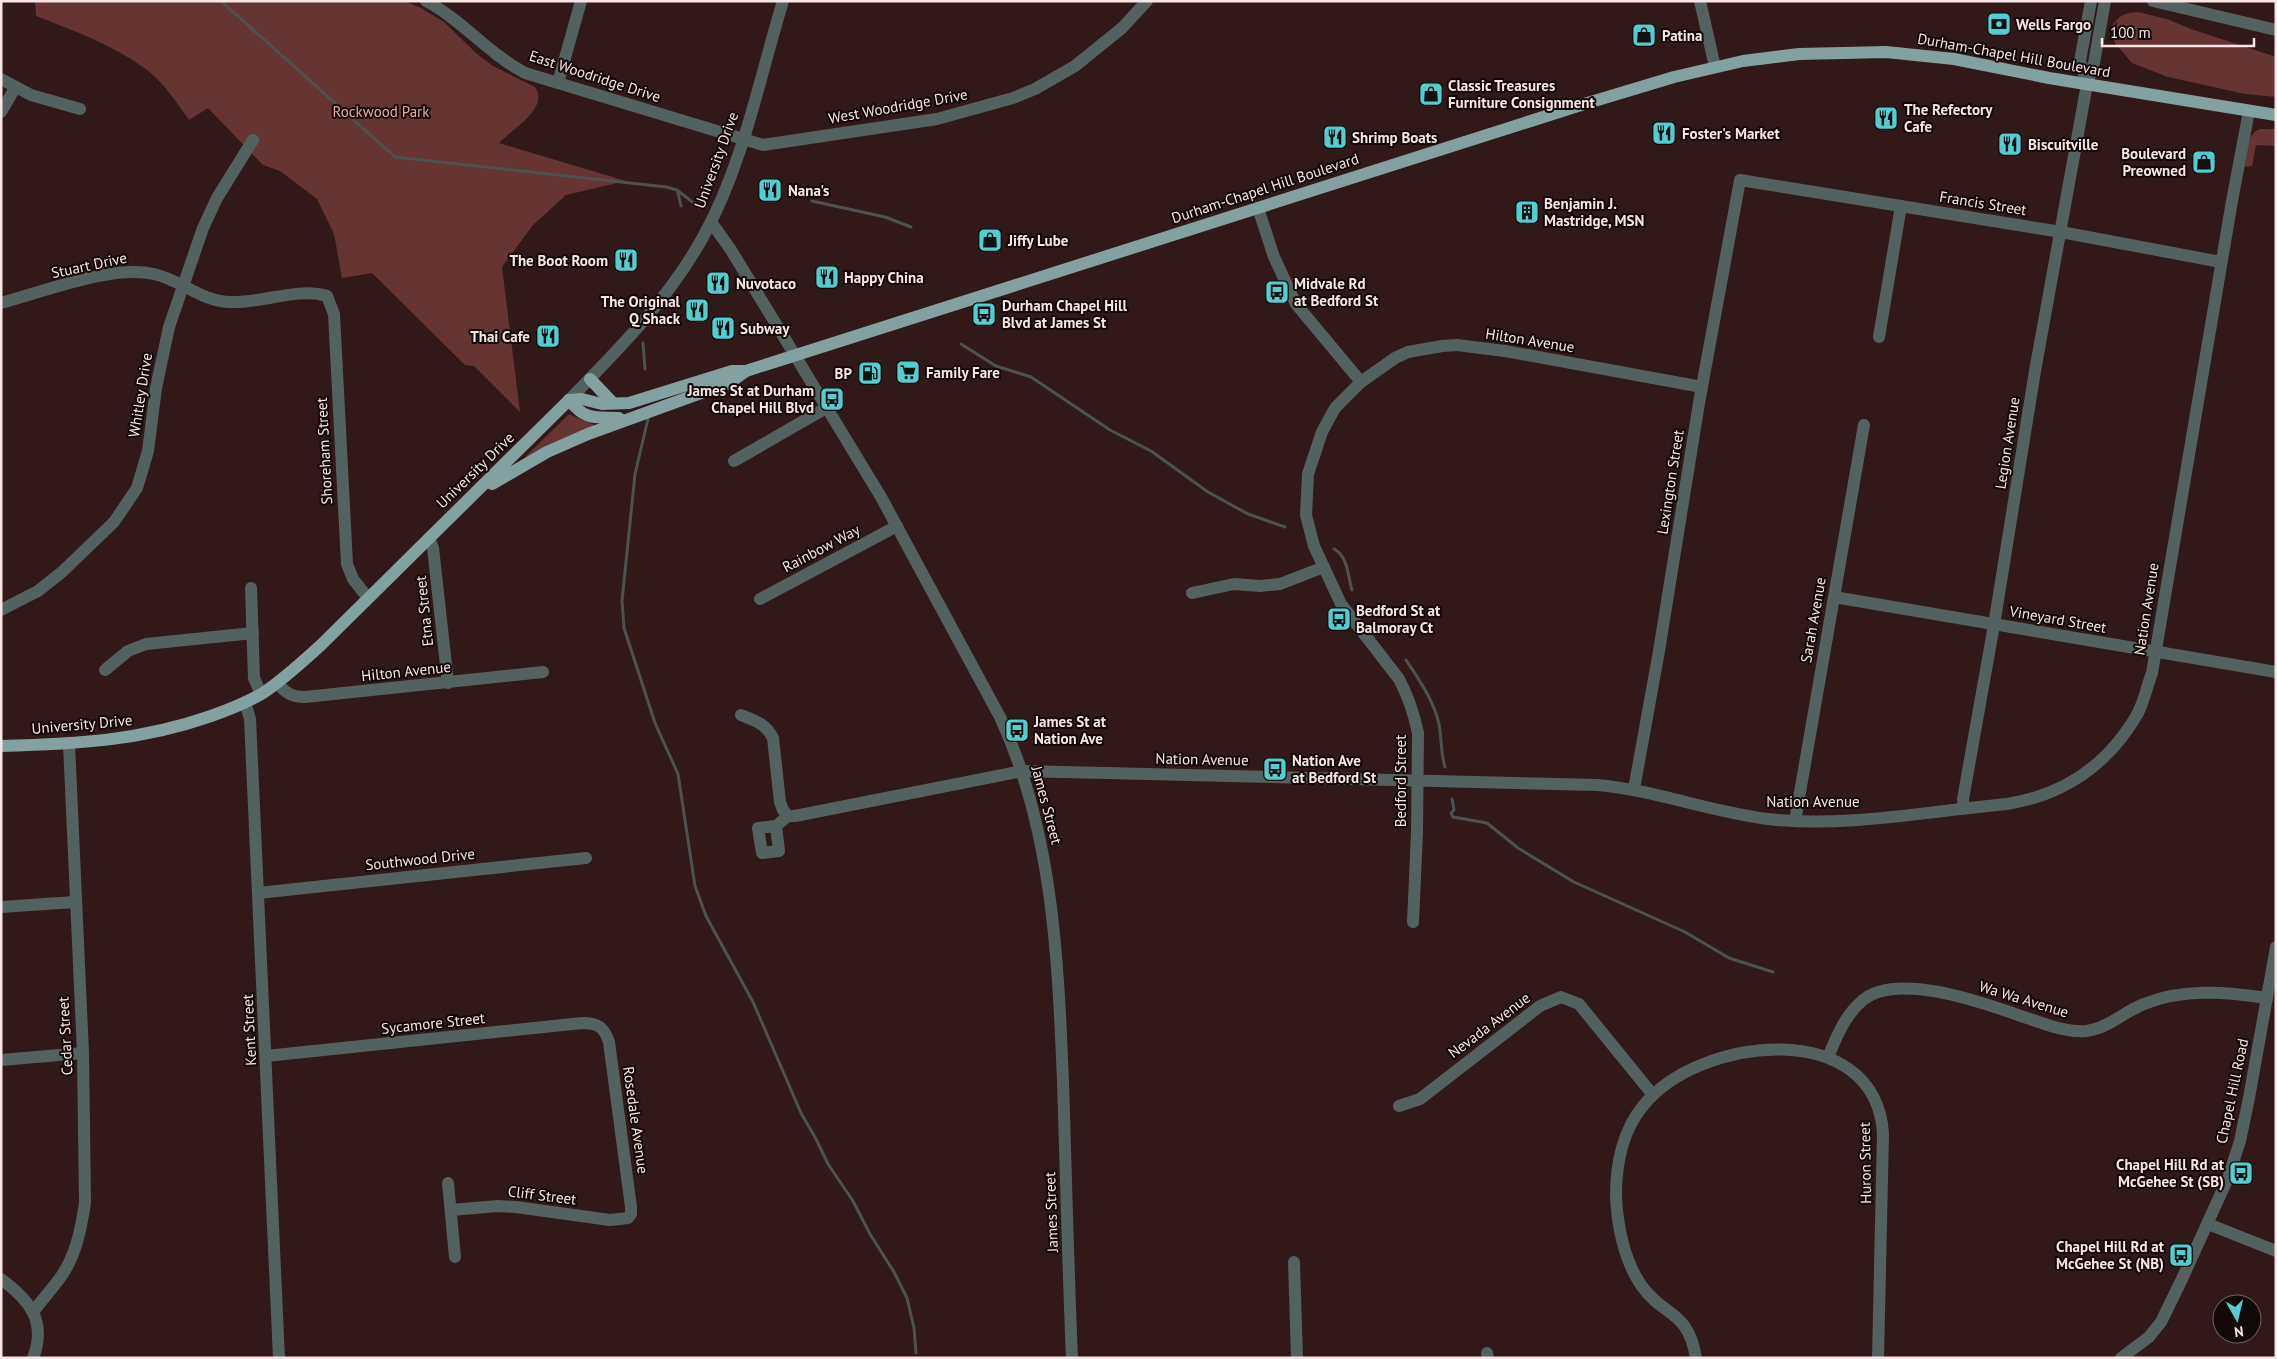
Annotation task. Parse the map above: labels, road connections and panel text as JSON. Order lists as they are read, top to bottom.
{
  "streets": {
    "main road": ["Durham-Chapel Hill Boulevard", "University Drive"],
    "street": [
      "East Woodridge Drive",
      "West Woodridge Drive",
      "Francis Street",
      "Stuart Drive",
      "Hilton Avenue",
      "Whitley Drive",
      "Legion Avenue",
      "Shoreham Street",
      "Lexington Street",
      "Rainbow Way",
      "Nation Avenue",
      "Etna Street",
      "Vineyard Street",
      "Sarah Avenue",
      "Bedford Street",
      "James Street",
      "Southwood Drive",
      "Wa Wa Avenue",
      "Sycamore Street",
      "Nevada Avenue",
      "Kent Street",
      "Cedar Street",
      "Chapel Hill Road",
      "Rosedale Avenue",
      "Huron Street",
      "Cliff Street"
    ]
  },
  "crossings": [
    ["Durham-Chapel Hill Boulevard", "University Drive"],
    ["Durham-Chapel Hill Boulevard", "Legion Avenue"],
    ["Durham-Chapel Hill Boulevard", "Nation Avenue"],
    ["Durham-Chapel Hill Boulevard", "James Street"],
    ["East Woodridge Drive", "West Woodridge Drive"],
    ["East Woodridge Drive", "University Drive"],
    ["West Woodridge Drive", "University Drive"],
    ["University Drive", "Hilton Avenue"],
    ["University Drive", "Shoreham Street"],
    ["University Drive", "Etna Street"],
    ["University Drive", "James Street"],
    ["University Drive", "Kent Street"],
    ["University Drive", "Cedar Street"],
    ["Francis Street", "Legion Avenue"],
    ["Francis Street", "Lexington Street"],
    ["Francis Street", "Nation Avenue"],
    ["Stuart Drive", "Whitley Drive"],
    ["Stuart Drive", "Shoreham Street"],
    ["Hilton Avenue", "Lexington Street"],
    ["Hilton Avenue", "Etna Street"],
    ["Hilton Avenue", "Bedford Street"],
    ["Legion Avenue", "Nation Avenue"],
    ["Legion Avenue", "Vineyard Street"],
    ["Lexington Street", "Nation Avenue"],
    ["Rainbow Way", "James Street"],
    ["Nation Avenue", "Vineyard Street"],
    ["Nation Avenue", "Sarah Avenue"],
    ["Nation Avenue", "Bedford Street"],
    ["Nation Avenue", "James Street"],
    ["Vineyard Street", "Sarah Avenue"],
    ["Southwood Drive", "Kent Street"],
    ["Wa Wa Avenue", "Chapel Hill Road"],
    ["Wa Wa Avenue", "Huron Street"],
    ["Sycamore Street", "Kent Street"],
    ["Sycamore Street", "Rosedale Avenue"],
    ["Nevada Avenue", "Huron Street"],
    ["Rosedale Avenue", "Cliff Street"]
  ],
  "parks": ["Rockwood Park"],
  "places": {
    "bank": ["Wells Fargo"],
    "shop": [
      "Patina",
      "Classic Treasures Furniture Consignment",
      "Boulevard Preowned",
      "Jiffy Lube"
    ],
    "restaurant": [
      "The Refectory Cafe",
      "Foster's Market",
      "Shrimp Boats",
      "Biscuitville",
      "Nana's",
      "The Boot Room",
      "Happy China",
      "Nuvotaco",
      "The Original Q Shack",
      "Subway",
      "Thai Cafe"
    ],
    "building": ["Benjamin J. Mastridge, MSN"],
    "bus stop": [
      "Midvale Rd at Bedford St",
      "Durham Chapel Hill Blvd at James St",
      "James St at Durham Chapel Hill Blvd",
      "Bedford St at Balmoray Ct",
      "James St at Nation Ave",
      "Nation Ave at Bedford St",
      "Chapel Hill Rd at McGehee St (SB)",
      "Chapel Hill Rd at McGehee St (NB)"
    ],
    "supermarket": ["Family Fare"],
    "fuel station": ["BP"]
  },
  "scale_bar": "100 m",
  "north": "bottom"
}
